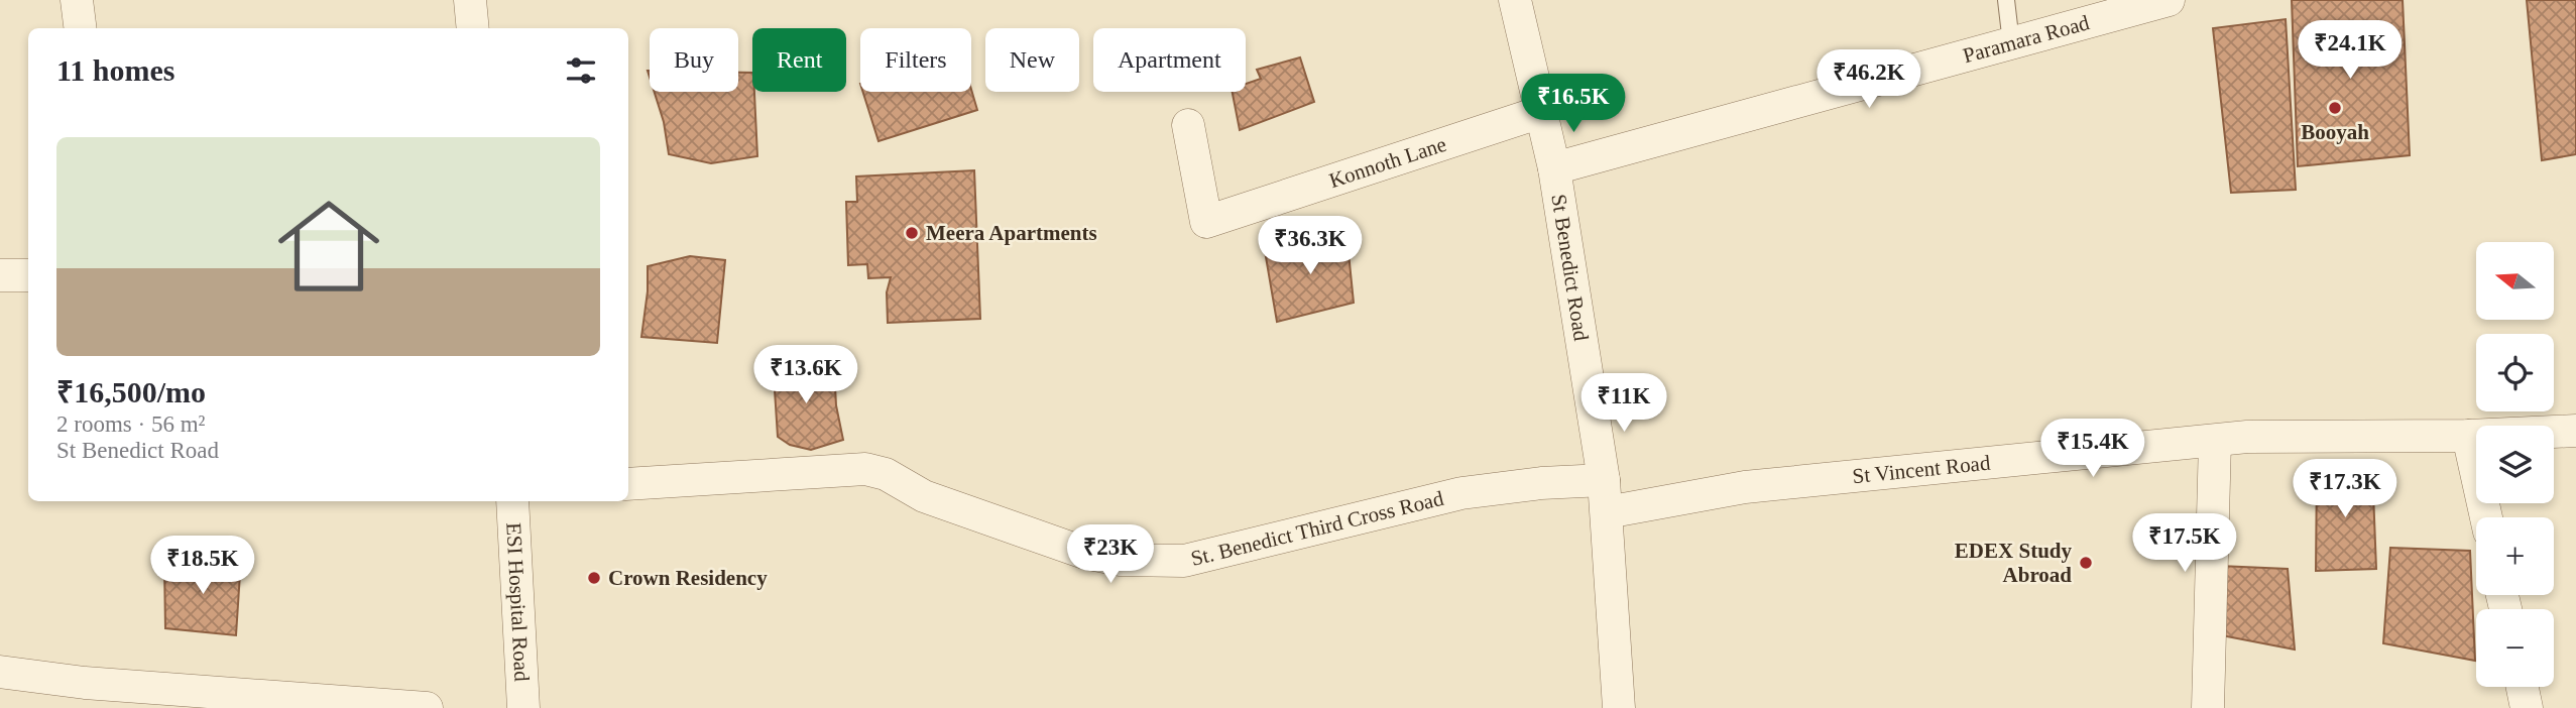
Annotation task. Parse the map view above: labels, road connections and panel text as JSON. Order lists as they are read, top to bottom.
{
  "streets": {
    "street": [
      "Paramara Road",
      "Konnoth Lane",
      "St Benedict Road",
      "St Vincent Road",
      "St. Benedict Third Cross Road",
      "ESI Hospital Road"
    ]
  },
  "crossings": [
    ["Paramara Road", "St Benedict Road"],
    ["Konnoth Lane", "St Benedict Road"],
    ["St Benedict Road", "St Vincent Road"],
    ["St Benedict Road", "St. Benedict Third Cross Road"]
  ],
  "places": [
    "Booyah",
    "Meera Apartments",
    "EDEX Study Abroad",
    "Crown Residency"
  ],
  "north": "left",
  "page": {
    "price": [
      "₹24.1K",
      "₹46.2K",
      "₹16.5K",
      "₹36.3K",
      "₹13.6K",
      "₹11K",
      "₹15.4K",
      "₹17.3K",
      "₹17.5K",
      "₹23K",
      "₹18.5K"
    ],
    "chip": [
      "Buy",
      "Rent",
      "Filters",
      "New",
      "Apartment"
    ],
    "heading": "11 homes",
    "list": [
      {
        "name": "₹16,500/mo",
        "note": "2 rooms · 56 m² · St Benedict Road"
      }
    ],
    "map_buttons": ["+", "−"]
  }
}
